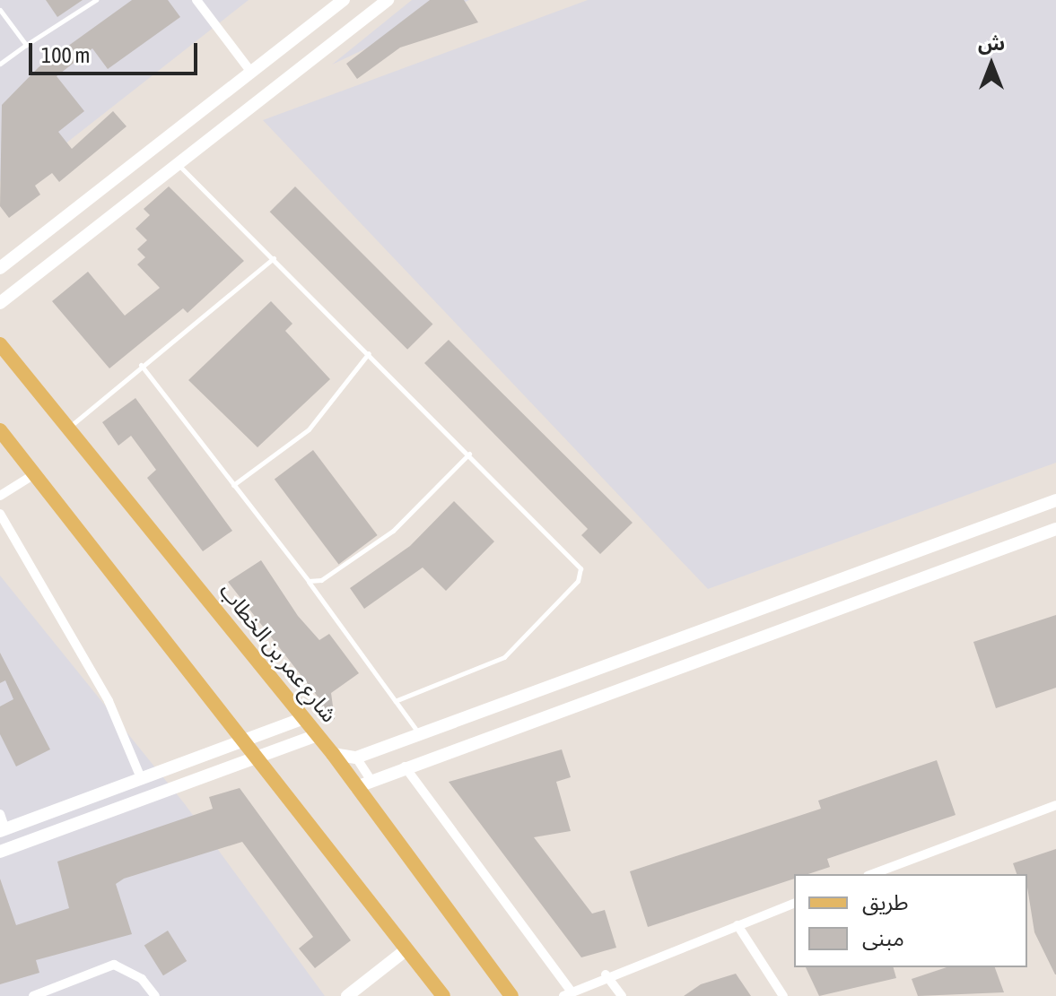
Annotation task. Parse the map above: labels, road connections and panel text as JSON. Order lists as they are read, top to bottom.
{
  "streets": {
    "main road": ["شارع عمر بن الخطاب"]
  },
  "legend": ["طريق", "مبنى"],
  "scale_bar": "100 m",
  "north": "top"
}
